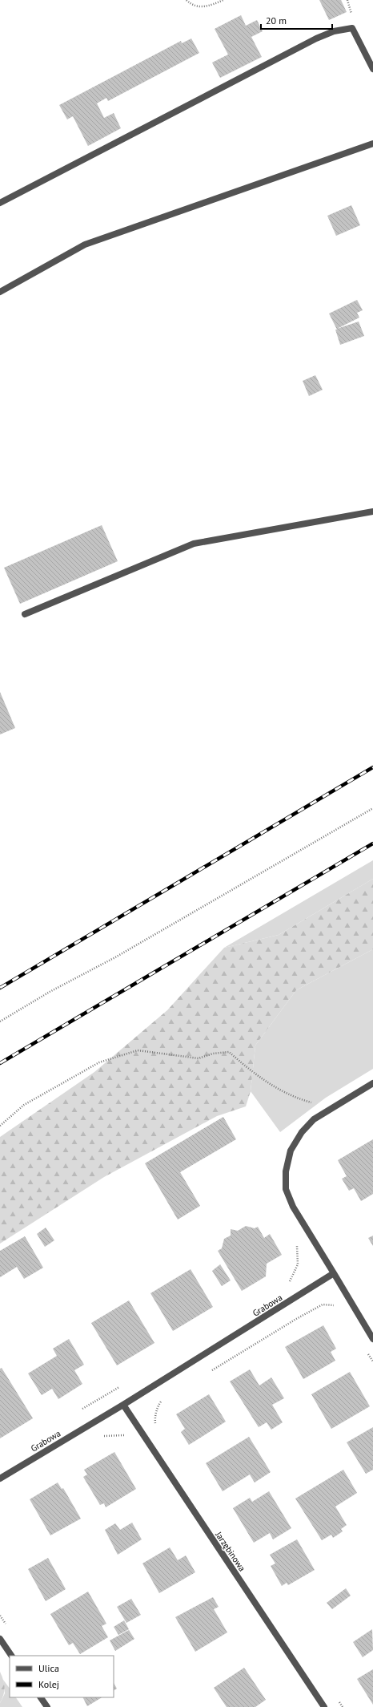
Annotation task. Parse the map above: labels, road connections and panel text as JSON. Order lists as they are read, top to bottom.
{
  "streets": {
    "street": ["Grabowa", "Jarzębinowa"]
  },
  "crossings": [
    ["Grabowa", "Jarzębinowa"]
  ],
  "legend": ["Ulica", "Kolej"],
  "scale_bar": "20 m"
}
